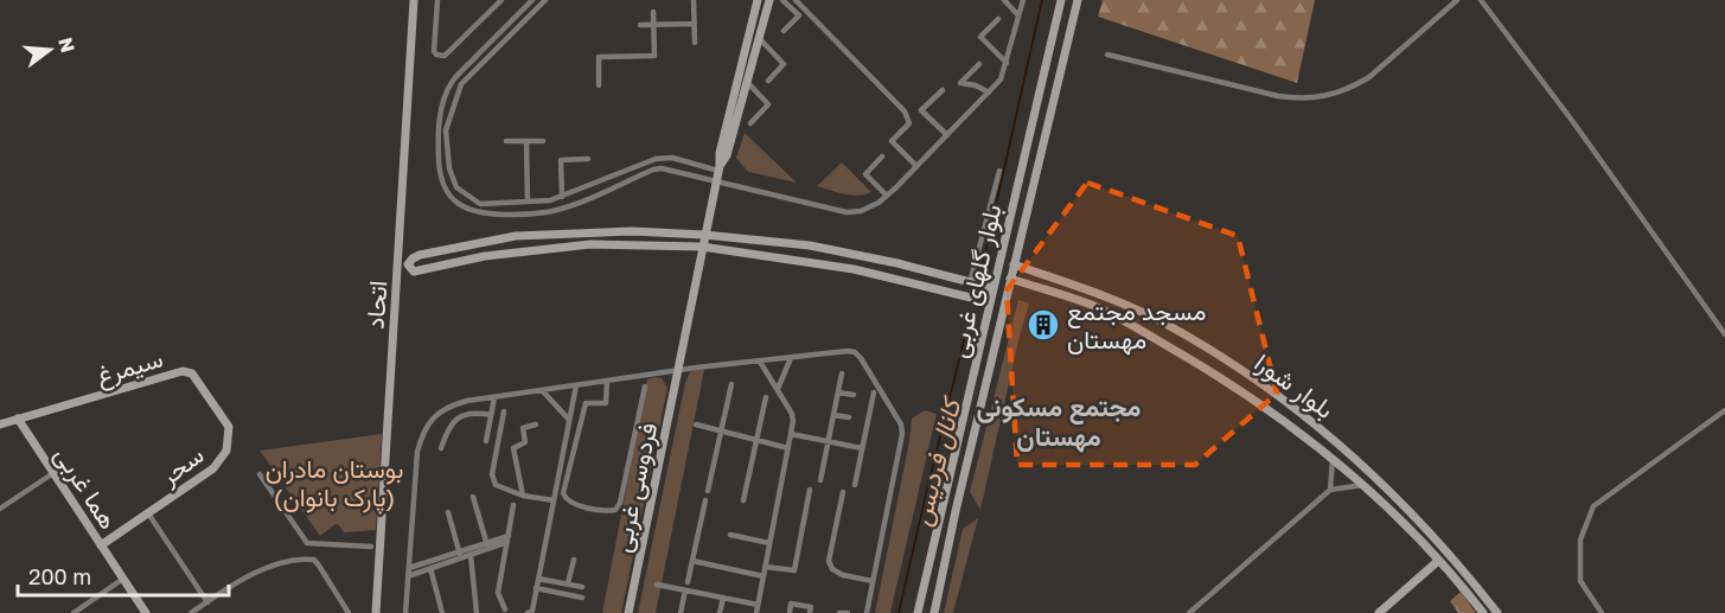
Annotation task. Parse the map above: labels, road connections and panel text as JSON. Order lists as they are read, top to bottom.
{
  "streets": {
    "main road": [
      "بلوار گلهای غربی",
      "اتحاد",
      "سیمرغ",
      "بلوار شورا",
      "سحر",
      "هما غربی",
      "فردوسی غربی"
    ]
  },
  "crossings": [
    ["بلوار گلهای غربی", "بلوار شورا"],
    ["سیمرغ", "سحر"],
    ["سیمرغ", "هما غربی"],
    ["سحر", "هما غربی"]
  ],
  "districts": ["مجتمع مسکونی مهستان"],
  "water": ["کانال فردیس"],
  "parks": ["بوستان مادران (پارک بانوان)"],
  "places": {
    "building": ["مسجد مجتمع مهستان"]
  },
  "scale_bar": "200 m",
  "north": "right"
}
